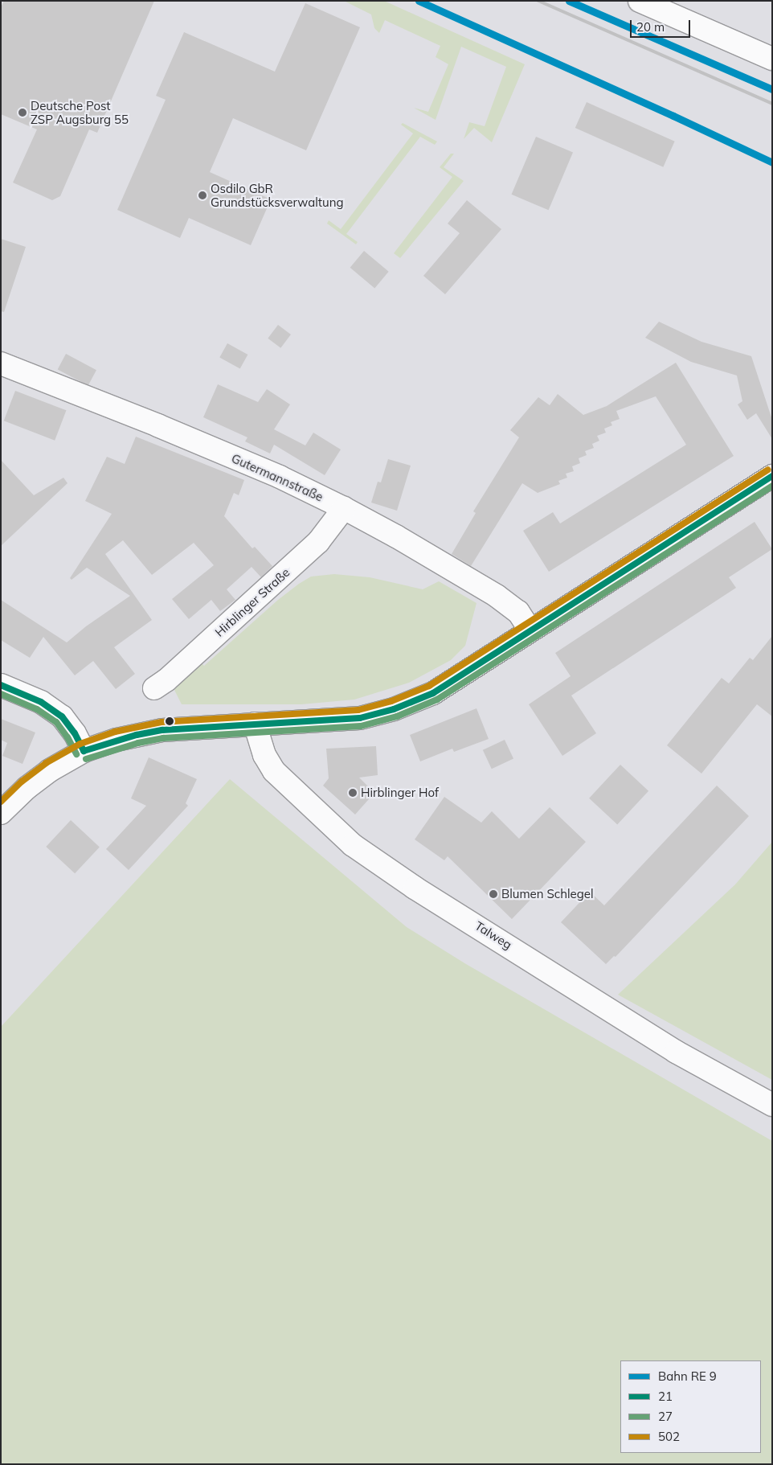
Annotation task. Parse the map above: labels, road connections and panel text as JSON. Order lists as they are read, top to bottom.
{
  "streets": {
    "street": ["Gutermannstraße", "Hirblinger Straße", "Talweg"]
  },
  "crossings": [
    ["Gutermannstraße", "Hirblinger Straße"]
  ],
  "places": [
    "Deutsche Post ZSP Augsburg 55",
    "Osdilo GbR Grundstücksverwaltung",
    "Hirblinger Hof",
    "Blumen Schlegel"
  ],
  "lines": ["transit line 502", "transit line 21", "transit line 27"],
  "legend": [
    "Bahn RE 9",
    "21",
    "27",
    "502"
  ],
  "scale_bar": "20 m"
}
